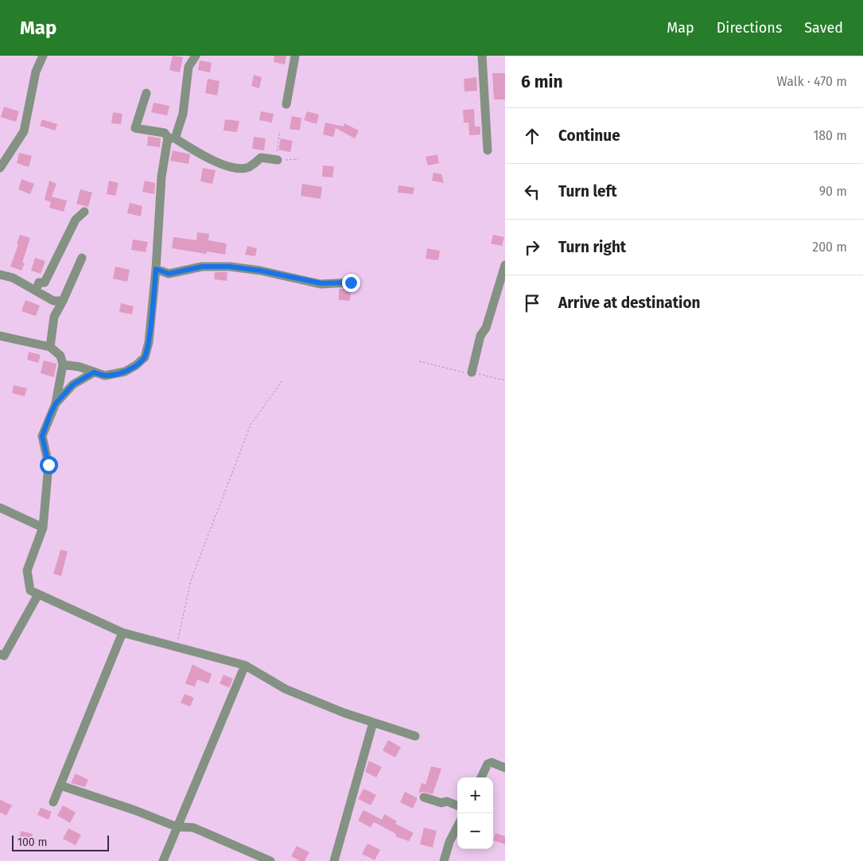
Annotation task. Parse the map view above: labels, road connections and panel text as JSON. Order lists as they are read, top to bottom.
{
  "scale_bar": "100 m",
  "page": {
    "header": "Map",
    "nav": ["Map", "Directions", "Saved"],
    "heading": ["6 min", "Walk · 470 m"],
    "list": [
      ["Continue", "180 m"],
      ["Turn left", "90 m"],
      ["Turn right", "200 m"],
      "Arrive at destination"
    ],
    "map_buttons": ["+", "−"],
    "scale": "100 m"
  }
}
